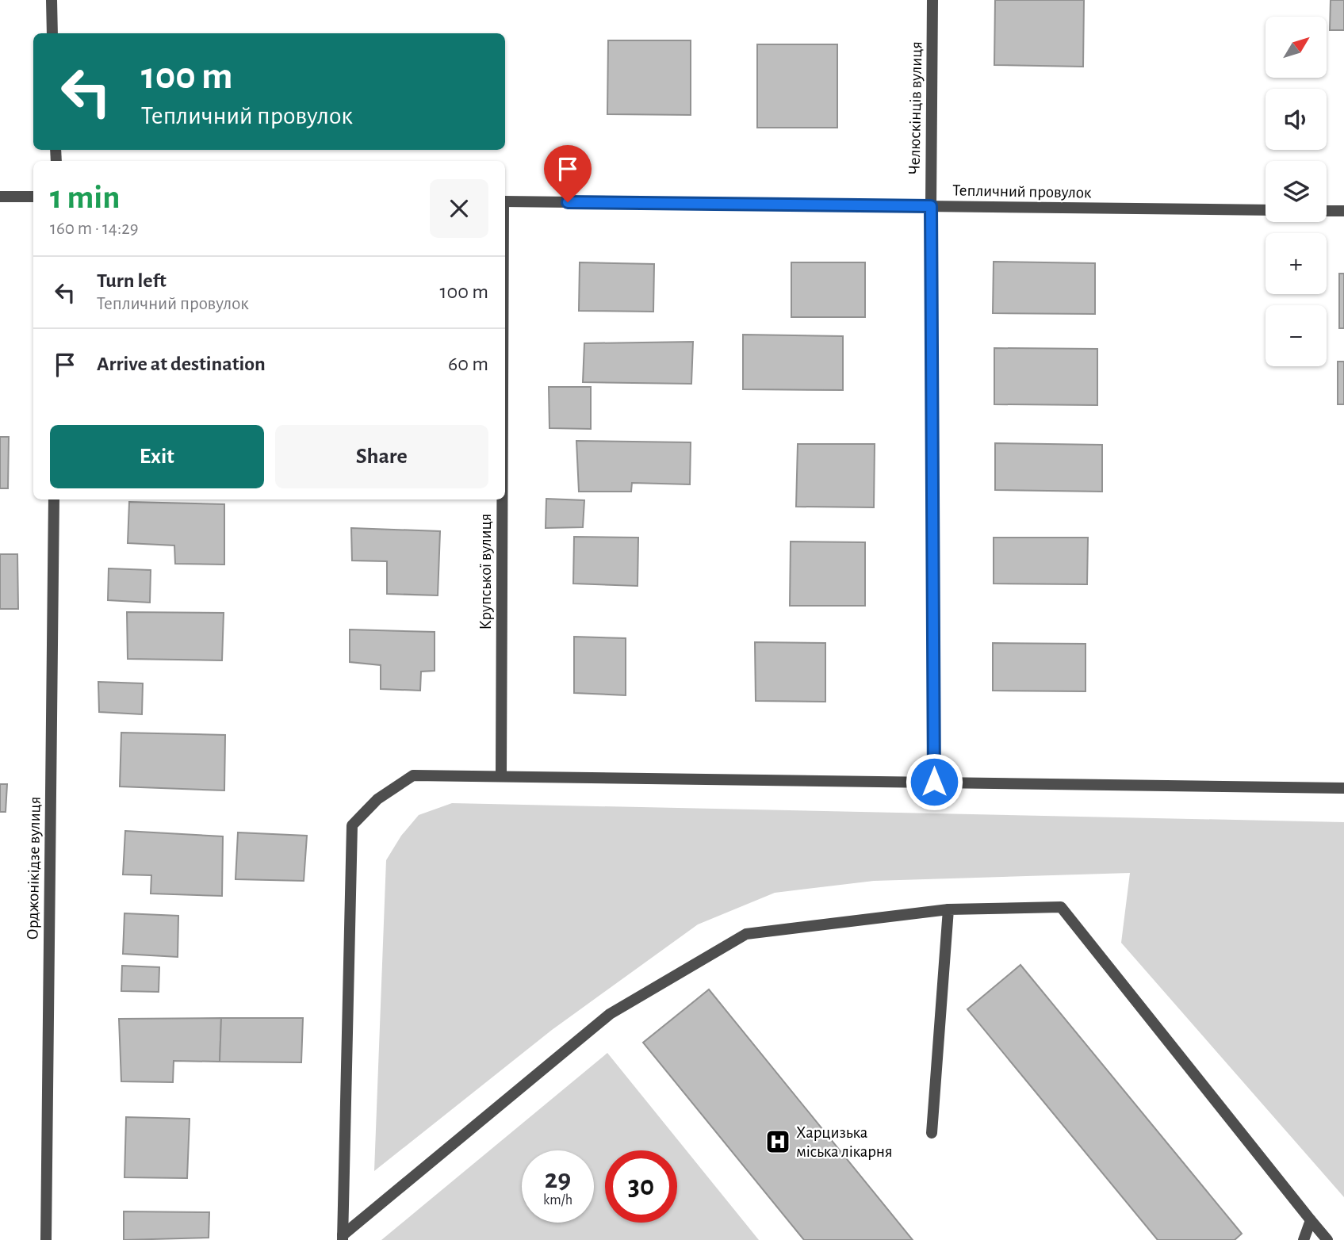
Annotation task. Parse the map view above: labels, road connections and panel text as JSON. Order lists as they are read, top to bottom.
{
  "streets": {
    "street": [
      "Челюскінців вулиця",
      "Тепличний провулок",
      "Крупської вулиця",
      "Орджонікідзе вулиця"
    ]
  },
  "crossings": [
    ["Челюскінців вулиця", "Тепличний провулок"]
  ],
  "places": {
    "hospital": ["Харцизька міська лікарня"]
  },
  "north": "top right",
  "page": {
    "map_buttons": ["+", "−"],
    "turn": ["100 m", "Тепличний провулок"],
    "heading": ["1 min", "160 m · 14:29"],
    "list": [
      {
        "name": "Turn left",
        "note": "Тепличний провулок",
        "value": "100 m"
      },
      {
        "name": "Arrive at destination",
        "value": "60 m"
      }
    ],
    "buttons": ["Exit", "Share"],
    "speed": "29 km/h",
    "limit": "30"
  }
}
